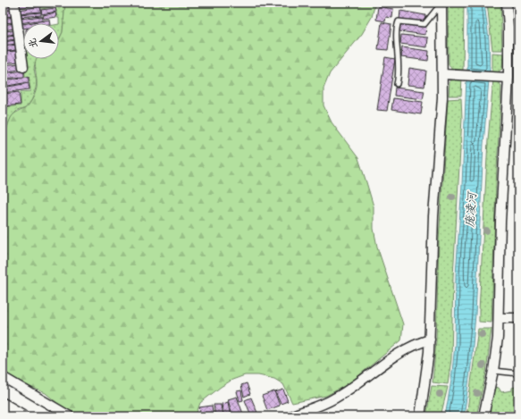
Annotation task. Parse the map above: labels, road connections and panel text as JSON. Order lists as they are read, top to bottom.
{
  "water": ["庞凌河"],
  "north": "left"
}
